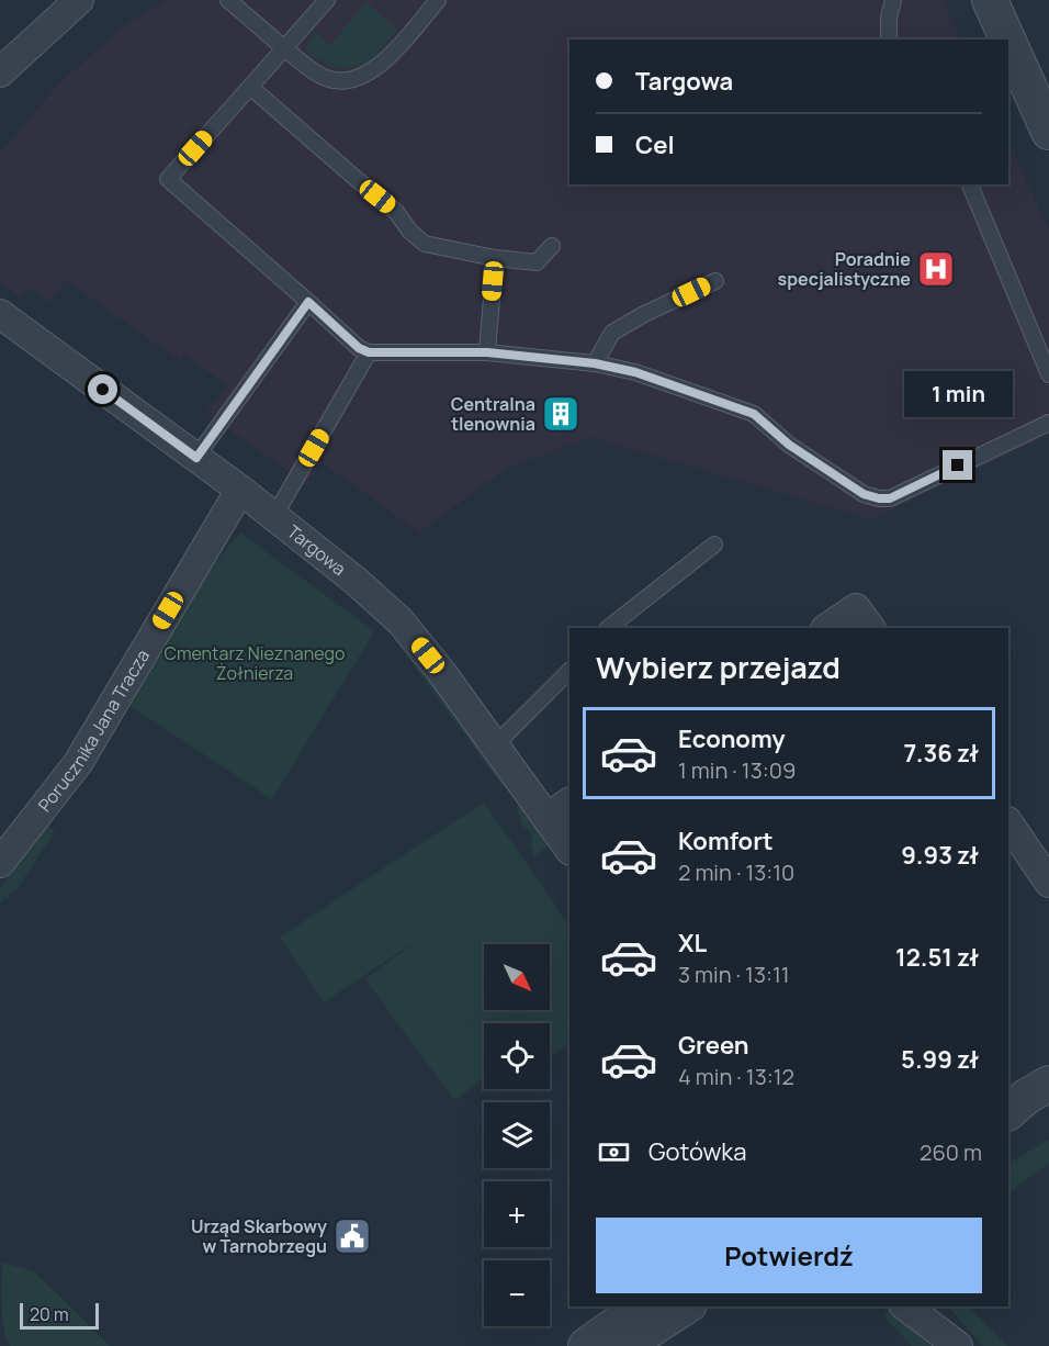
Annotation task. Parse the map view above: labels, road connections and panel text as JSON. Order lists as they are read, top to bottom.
{
  "streets": {
    "street": ["Targowa", "Porucznika Jana Tracza"]
  },
  "crossings": [
    ["Targowa", "Porucznika Jana Tracza"]
  ],
  "parks": ["Cmentarz Nieznanego Żołnierza"],
  "places": {
    "hospital": ["Poradnie specjalistyczne"],
    "building": ["Centralna tlenownia"],
    "public building": ["Urząd Skarbowy w Tarnobrzegu"]
  },
  "scale_bar": "20 m",
  "north": "bottom right",
  "page": {
    "banner": ["Targowa", "Cel"],
    "bubble": "1 min",
    "heading": "Wybierz przejazd",
    "list": [
      {
        "name": "Economy",
        "note": "1 min · 13:09",
        "value": "7.36 zł"
      },
      {
        "name": "Komfort",
        "note": "2 min · 13:10",
        "value": "9.93 zł"
      },
      {
        "name": "XL",
        "note": "3 min · 13:11",
        "value": "12.51 zł"
      },
      {
        "name": "Green",
        "note": "4 min · 13:12",
        "value": "5.99 zł"
      }
    ],
    "map_buttons": ["+", "−"],
    "pay": ["Gotówka", "260 m"],
    "buttons": "Potwierdź",
    "scale": "20 m"
  }
}
